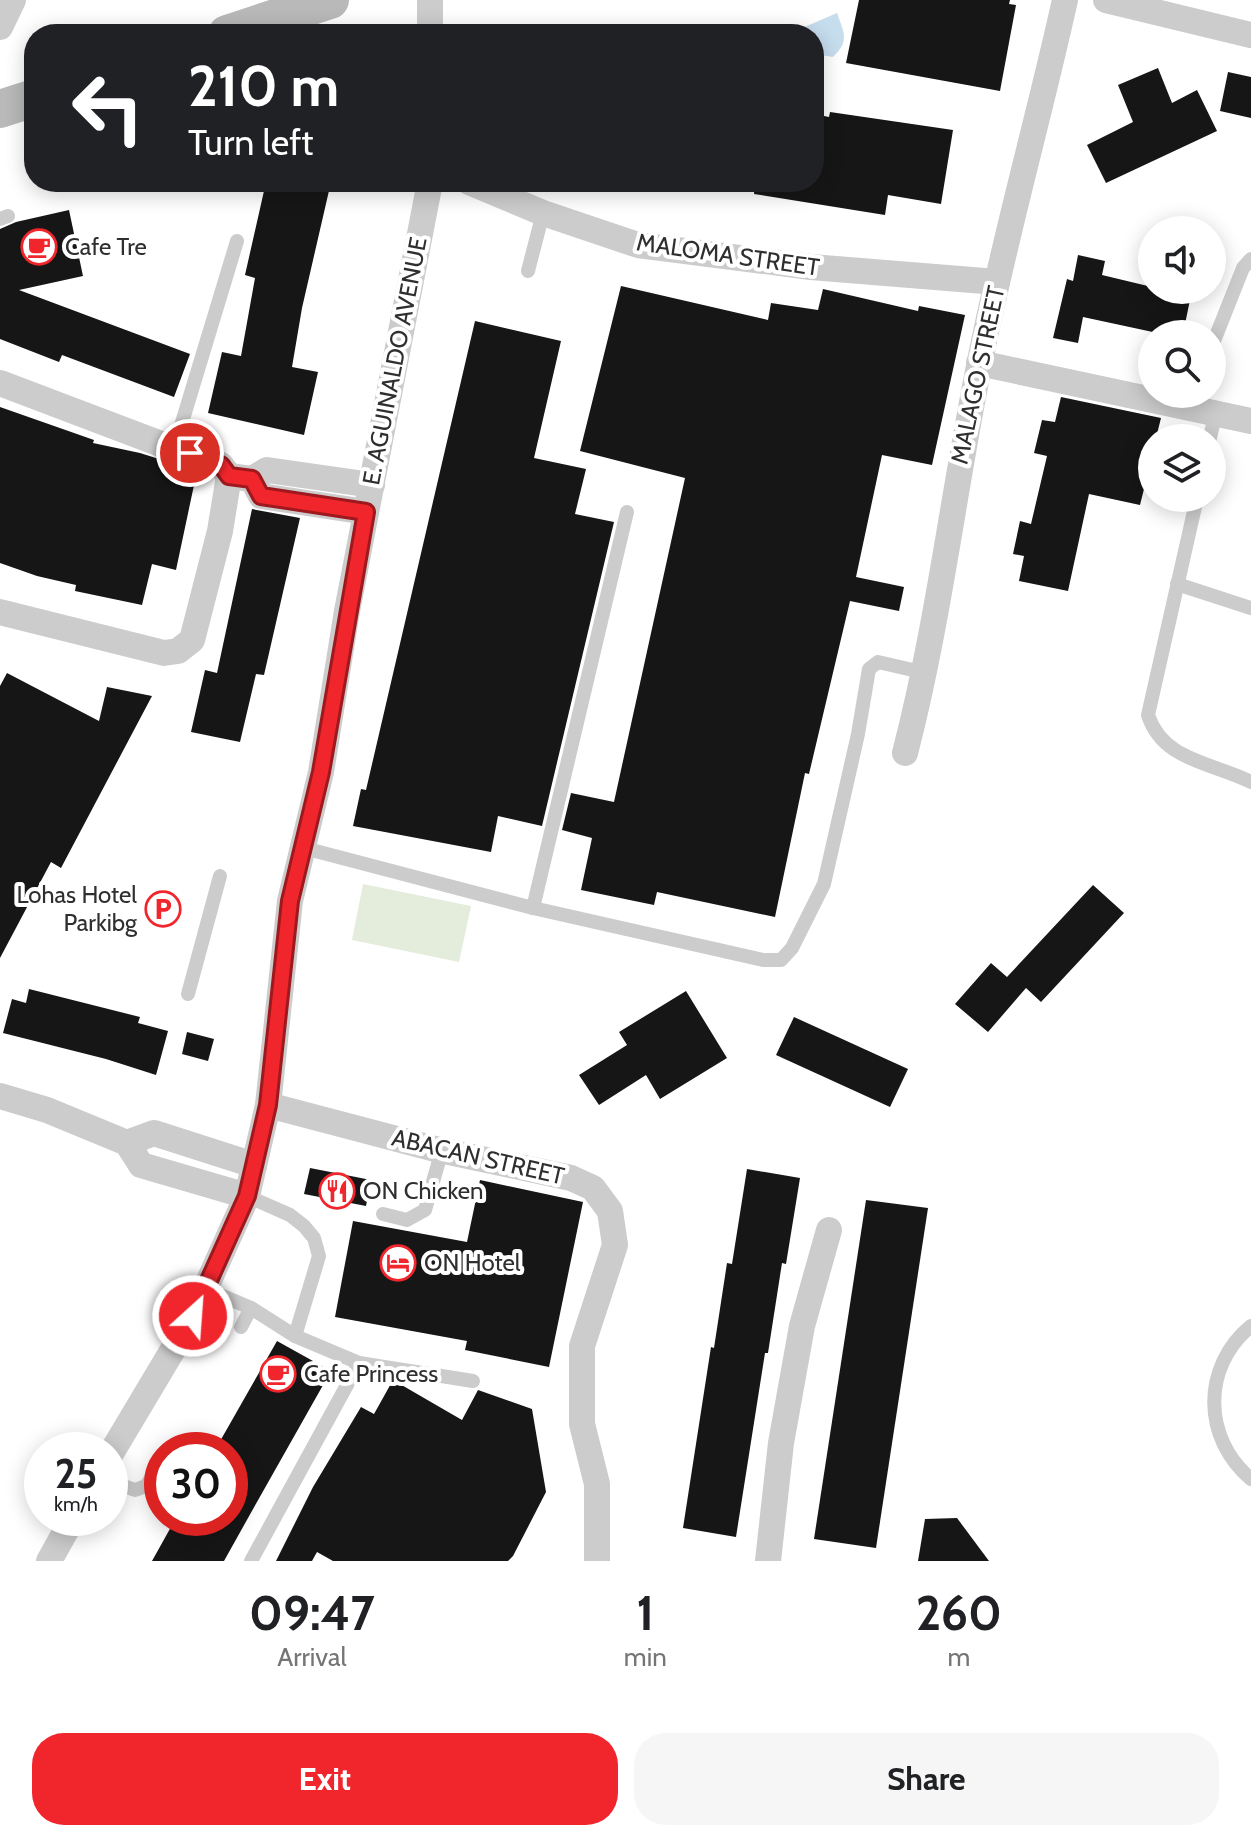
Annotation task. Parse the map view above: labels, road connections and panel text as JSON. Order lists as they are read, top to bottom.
{
  "streets": {
    "street": [
      "MALOMA STREET",
      "E. AGUINALDO AVENUE",
      "MALAGO STREET",
      "ABACAN STREET"
    ]
  },
  "crossings": [
    ["MALOMA STREET", "MALAGO STREET"],
    ["E. AGUINALDO AVENUE", "ABACAN STREET"]
  ],
  "places": {
    "cafe": ["Cafe Tre", "Cafe Princess"],
    "parking": ["Lohas Hotel Parkibg"],
    "restaurant": ["ON Chicken"],
    "hotel": ["ON Hotel"]
  },
  "page": {
    "turn": ["210 m", "Turn left"],
    "speed": "25 km/h",
    "limit": "30",
    "eta": [
      "09:47",
      "Arrival",
      "1",
      "min",
      "260",
      "m"
    ],
    "buttons": ["Exit", "Share"]
  }
}
